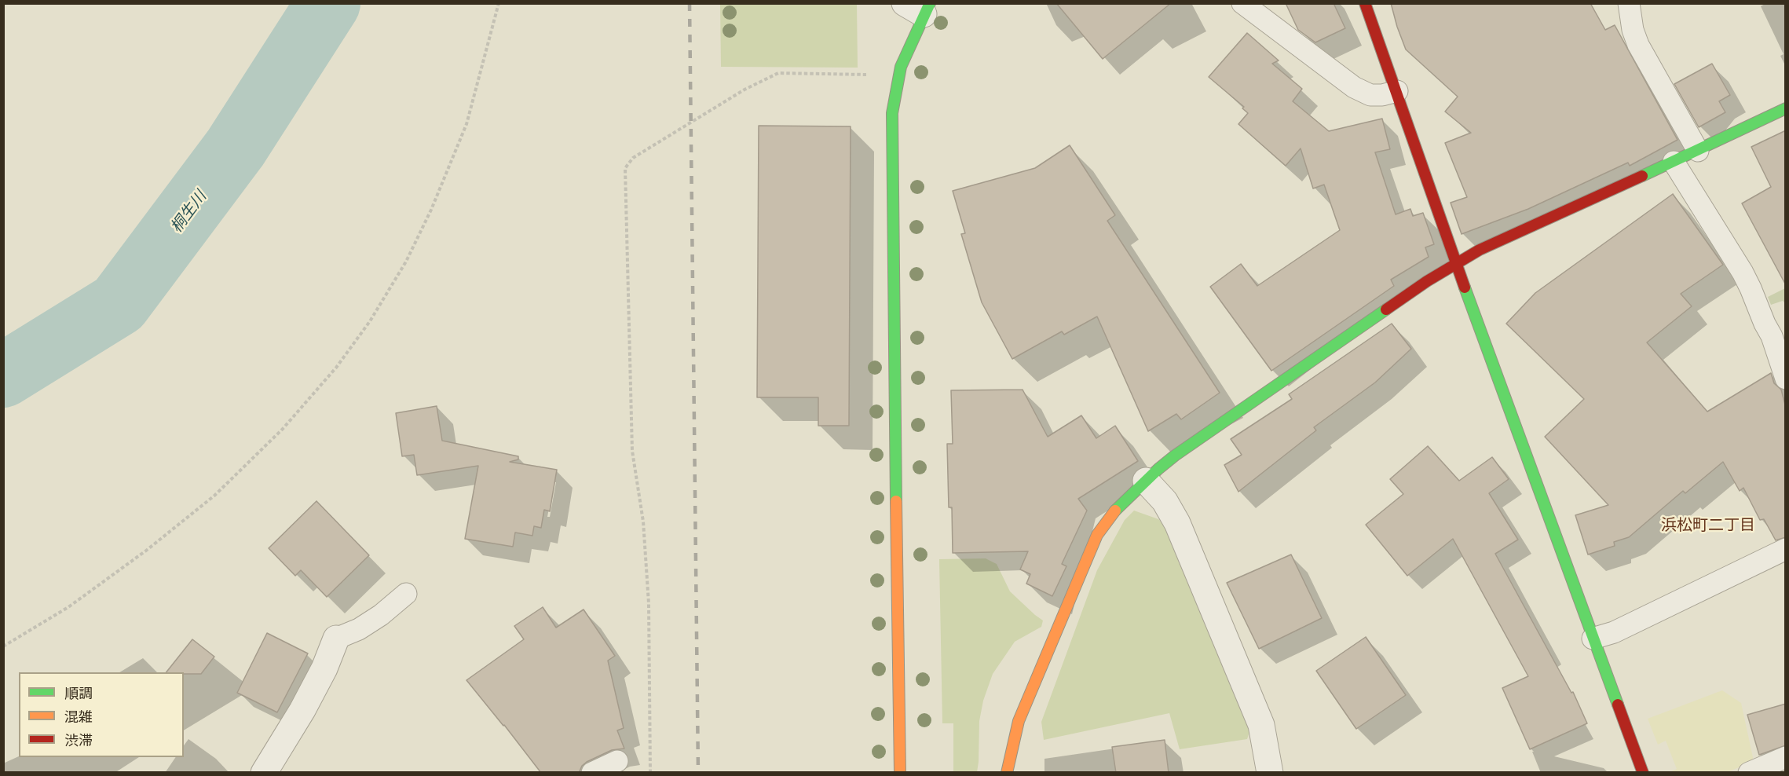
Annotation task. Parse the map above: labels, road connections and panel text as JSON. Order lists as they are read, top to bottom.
{
  "districts": ["浜松町二丁目"],
  "water": ["桐生川"],
  "legend": ["順調", "混雑", "渋滞"]
}
